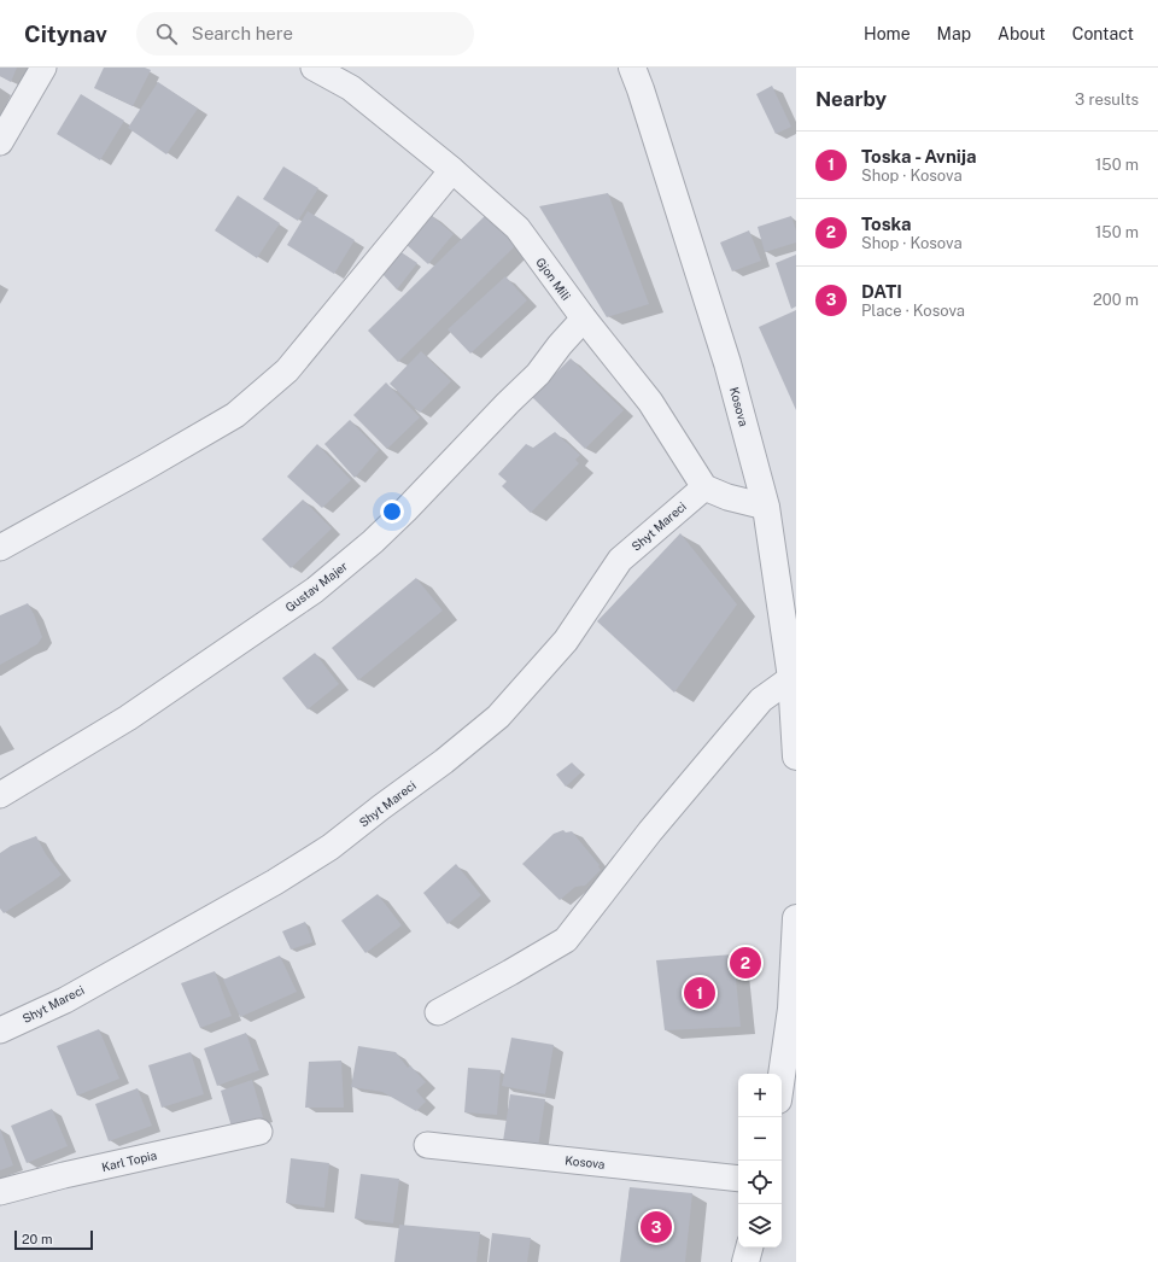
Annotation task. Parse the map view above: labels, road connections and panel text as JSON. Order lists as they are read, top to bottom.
{
  "streets": {
    "street": [
      "Gjon Mili",
      "Kosova",
      "Shyt Mareci",
      "Gustav Majer",
      "Karl Topia"
    ]
  },
  "crossings": [
    ["Gjon Mili", "Shyt Mareci"],
    ["Gjon Mili", "Gustav Majer"]
  ],
  "scale_bar": "20 m",
  "page": {
    "header": "Citynav",
    "search": "Search here",
    "nav": [
      "Home",
      "Map",
      "About",
      "Contact"
    ],
    "heading": ["Nearby", "3 results"],
    "list": [
      {
        "mark": "1",
        "name": "Toska - Avnija",
        "note": "Shop · Kosova",
        "value": "150 m"
      },
      {
        "mark": "2",
        "name": "Toska",
        "note": "Shop · Kosova",
        "value": "150 m"
      },
      {
        "mark": "3",
        "name": "DATI",
        "note": "Place · Kosova",
        "value": "200 m"
      }
    ],
    "pins": ["2", "1", "3"],
    "map_buttons": ["+", "−"],
    "scale": "20 m"
  }
}
